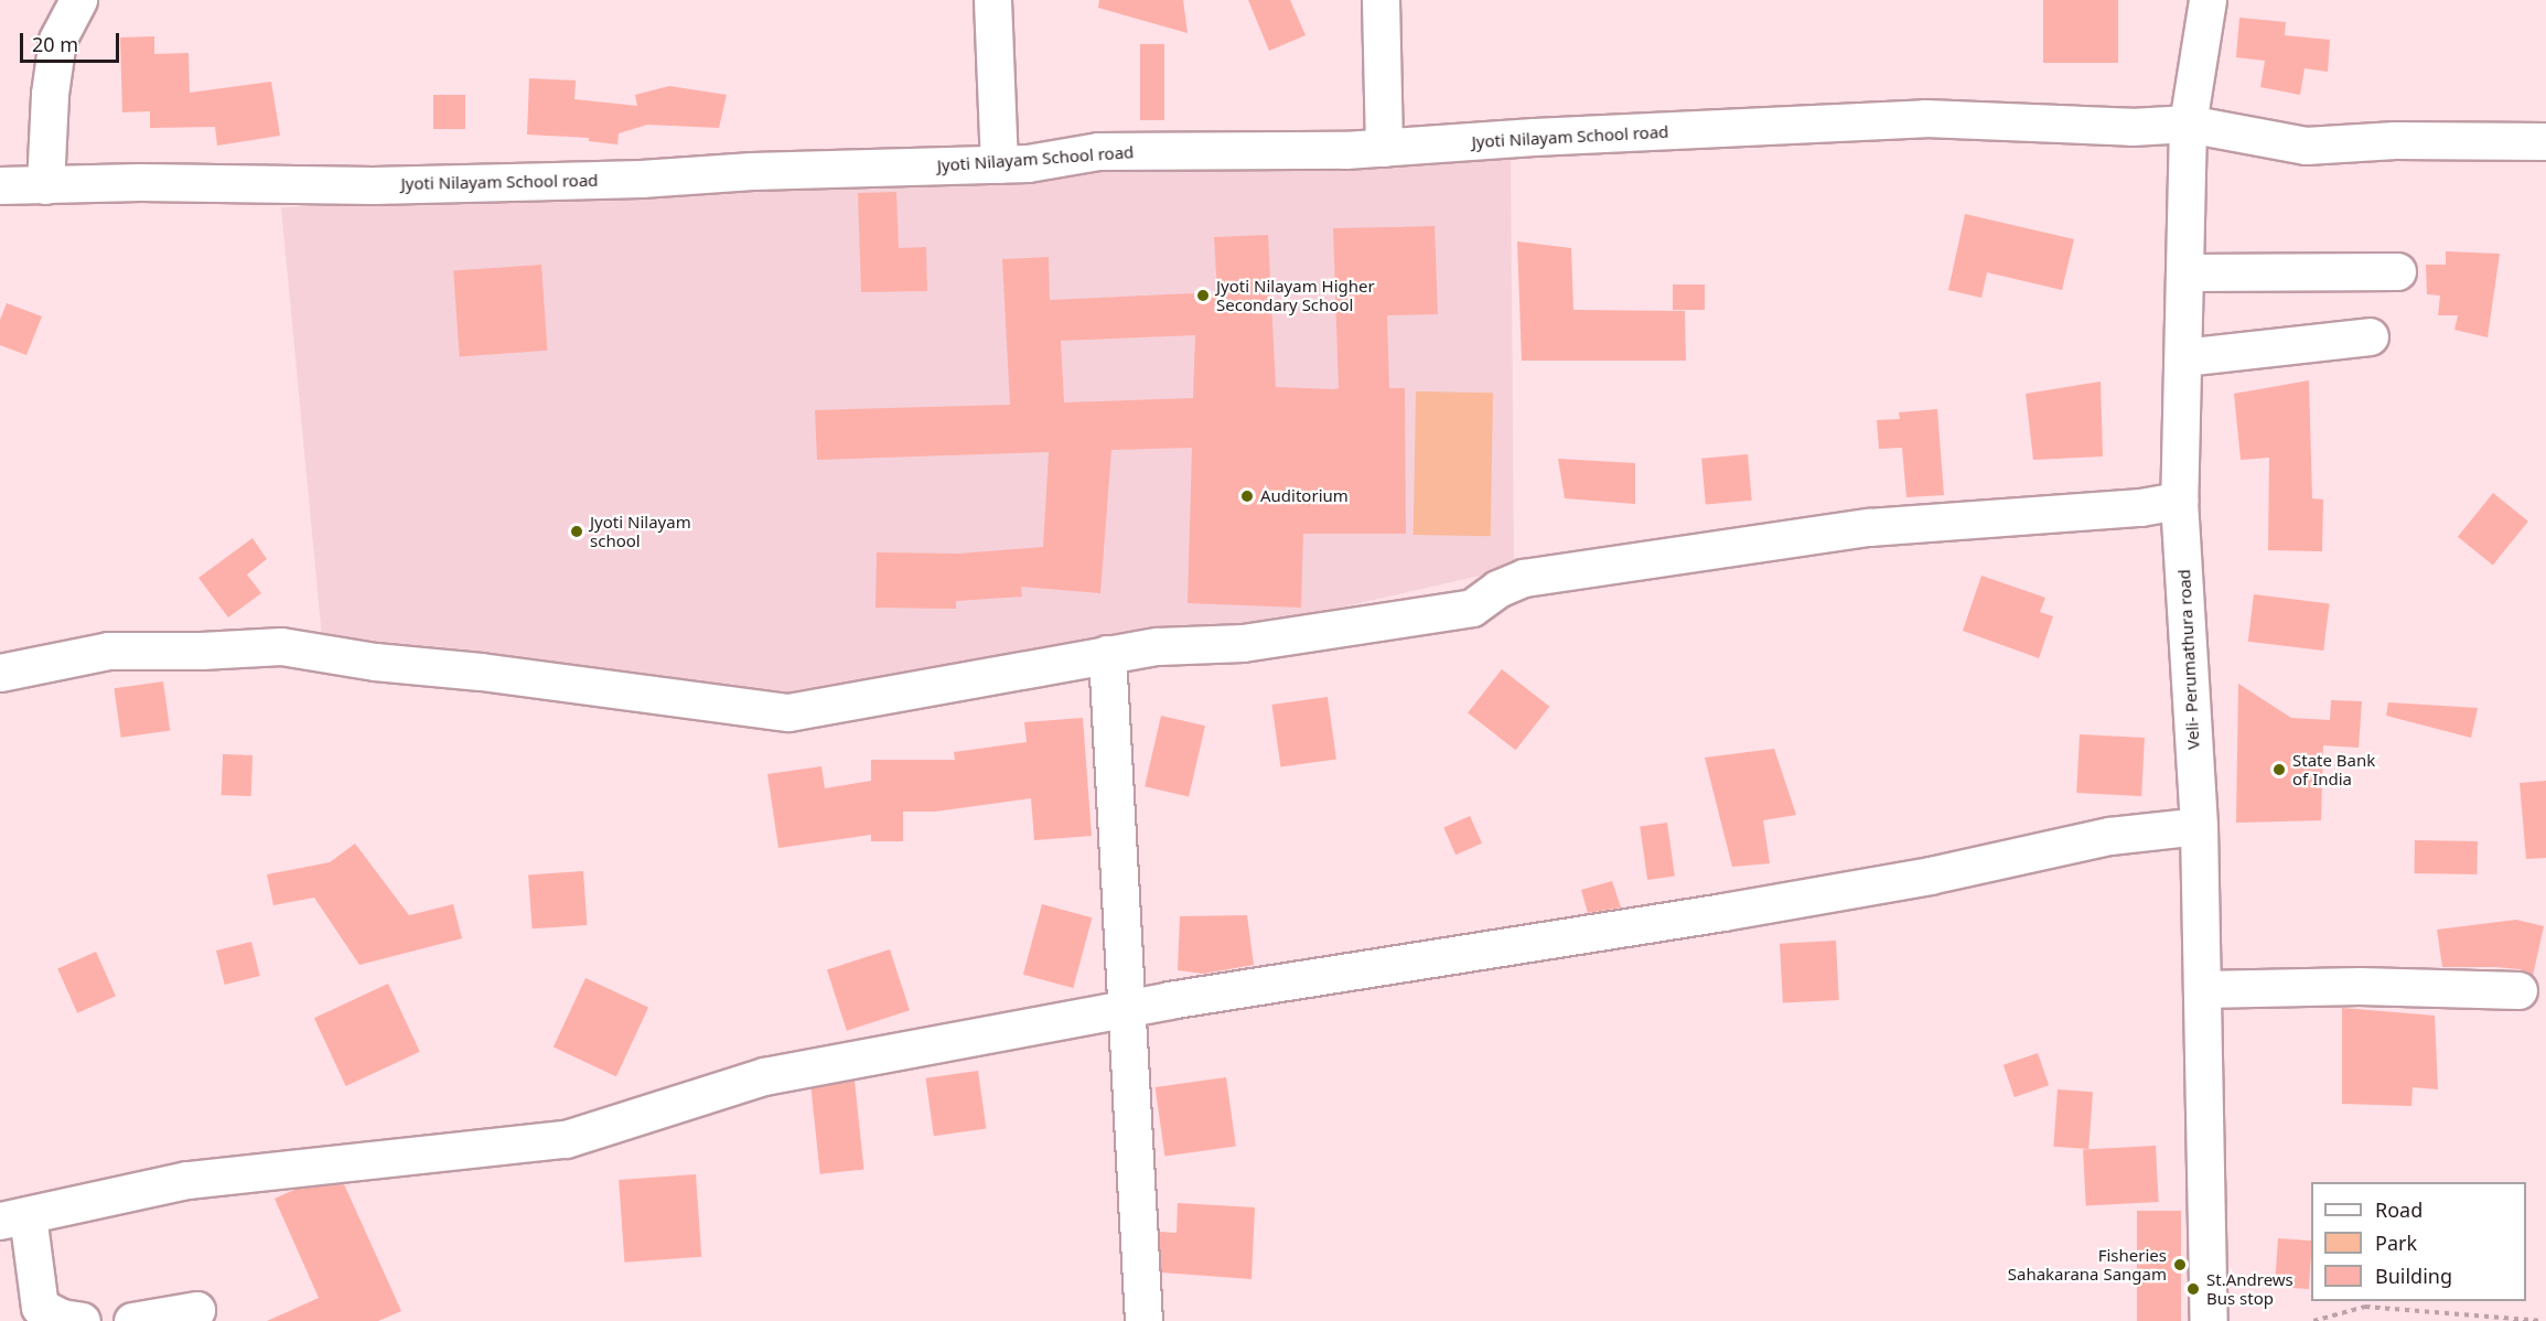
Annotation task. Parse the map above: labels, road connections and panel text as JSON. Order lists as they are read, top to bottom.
{
  "streets": {
    "street": ["Jyoti Nilayam School road", "Veli- Perumathura road"]
  },
  "crossings": [
    ["Jyoti Nilayam School road", "Veli- Perumathura road"]
  ],
  "places": [
    "Jyoti Nilayam Higher Secondary School",
    "Auditorium",
    "Jyoti Nilayam school",
    "State Bank of India",
    "Fisheries Sahakarana Sangam",
    "St.Andrews Bus stop"
  ],
  "legend": ["Road", "Park", "Building"],
  "scale_bar": "20 m"
}
